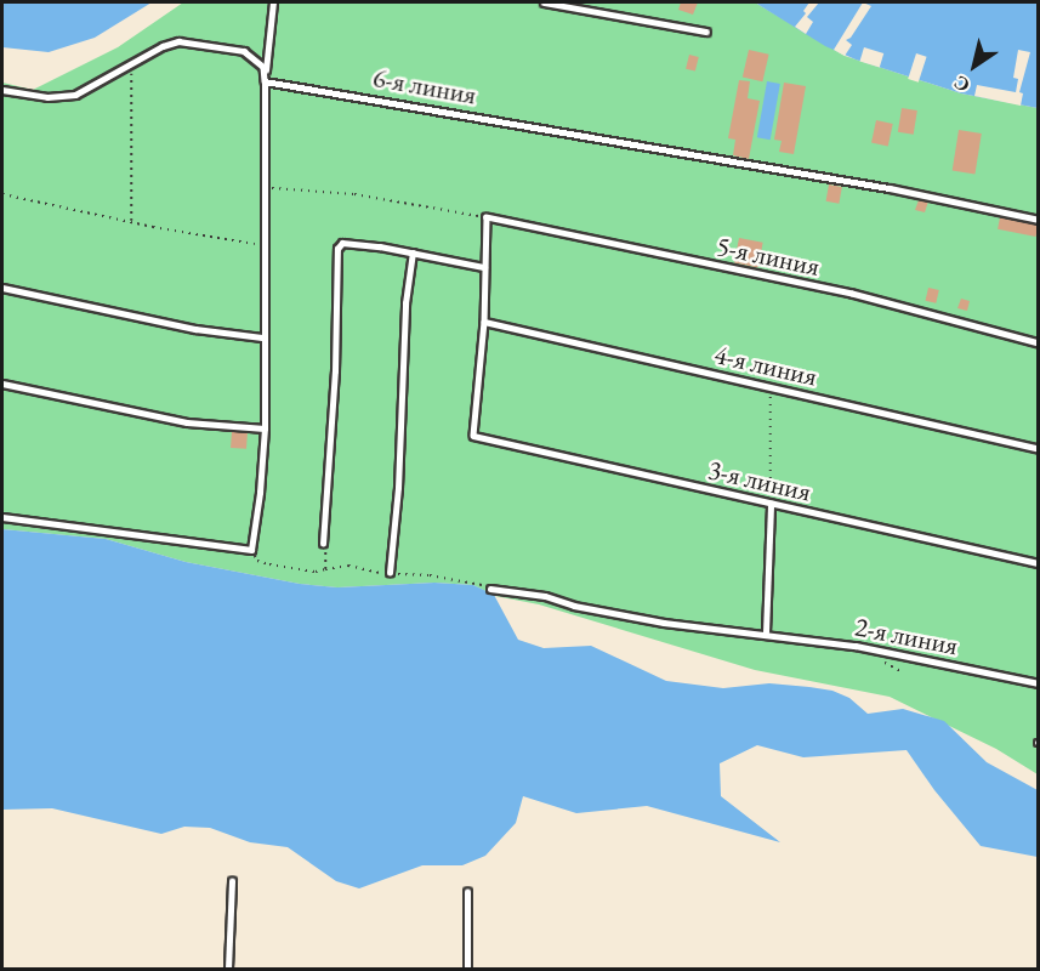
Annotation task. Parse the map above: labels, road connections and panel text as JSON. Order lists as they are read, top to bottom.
{
  "streets": {
    "lane": [
      "6-я линия",
      "5-я линия",
      "4-я линия",
      "3-я линия",
      "2-я линия"
    ]
  },
  "crossings": [
    ["4-я линия", "3-я линия"]
  ],
  "north": "bottom left"
}
